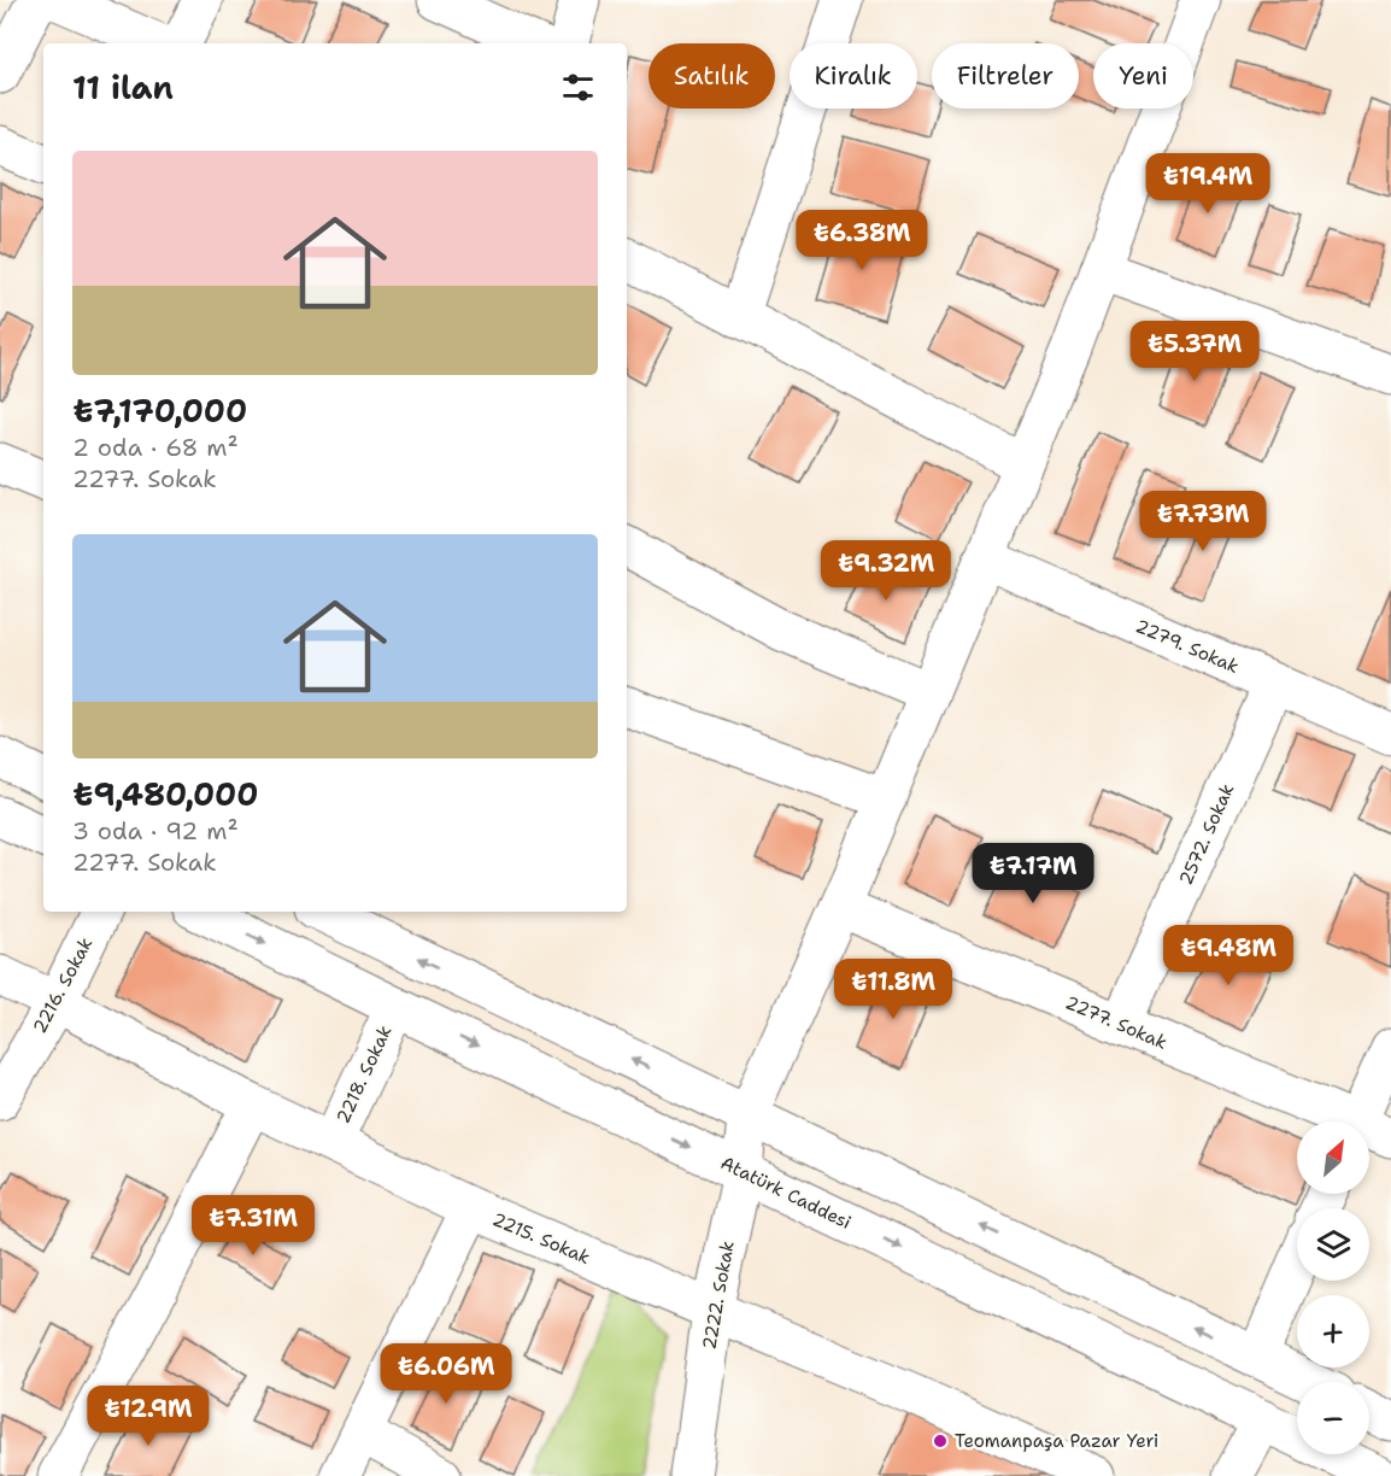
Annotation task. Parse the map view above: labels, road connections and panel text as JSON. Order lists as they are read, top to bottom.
{
  "streets": {
    "street": [
      "2279. Sokak",
      "2572. Sokak",
      "2216. Sokak",
      "2277. Sokak",
      "2218. Sokak",
      "Atatürk Caddesi",
      "2215. Sokak",
      "2222. Sokak"
    ]
  },
  "crossings": [
    ["2279. Sokak", "2572. Sokak"],
    ["2279. Sokak", "2222. Sokak"],
    ["2572. Sokak", "2277. Sokak"],
    ["2216. Sokak", "2215. Sokak"],
    ["2277. Sokak", "2222. Sokak"],
    ["2218. Sokak", "Atatürk Caddesi"],
    ["2218. Sokak", "2215. Sokak"],
    ["Atatürk Caddesi", "2222. Sokak"],
    ["2215. Sokak", "2222. Sokak"]
  ],
  "places": ["Teomanpaşa Pazar Yeri"],
  "north": "top right",
  "page": {
    "chip": [
      "Satılık",
      "Kiralık",
      "Filtreler",
      "Yeni"
    ],
    "heading": "11 ilan",
    "list": [
      {
        "name": "₺7,170,000",
        "note": "2 oda · 68 m² · 2277. Sokak"
      },
      {
        "name": "₺9,480,000",
        "note": "3 oda · 92 m² · 2277. Sokak"
      }
    ],
    "price": [
      "₺19.4M",
      "₺6.38M",
      "₺5.37M",
      "₺7.73M",
      "₺9.32M",
      "₺7.17M",
      "₺9.48M",
      "₺11.8M",
      "₺7.31M",
      "₺6.06M",
      "₺12.9M"
    ],
    "map_buttons": ["+", "−"]
  }
}
